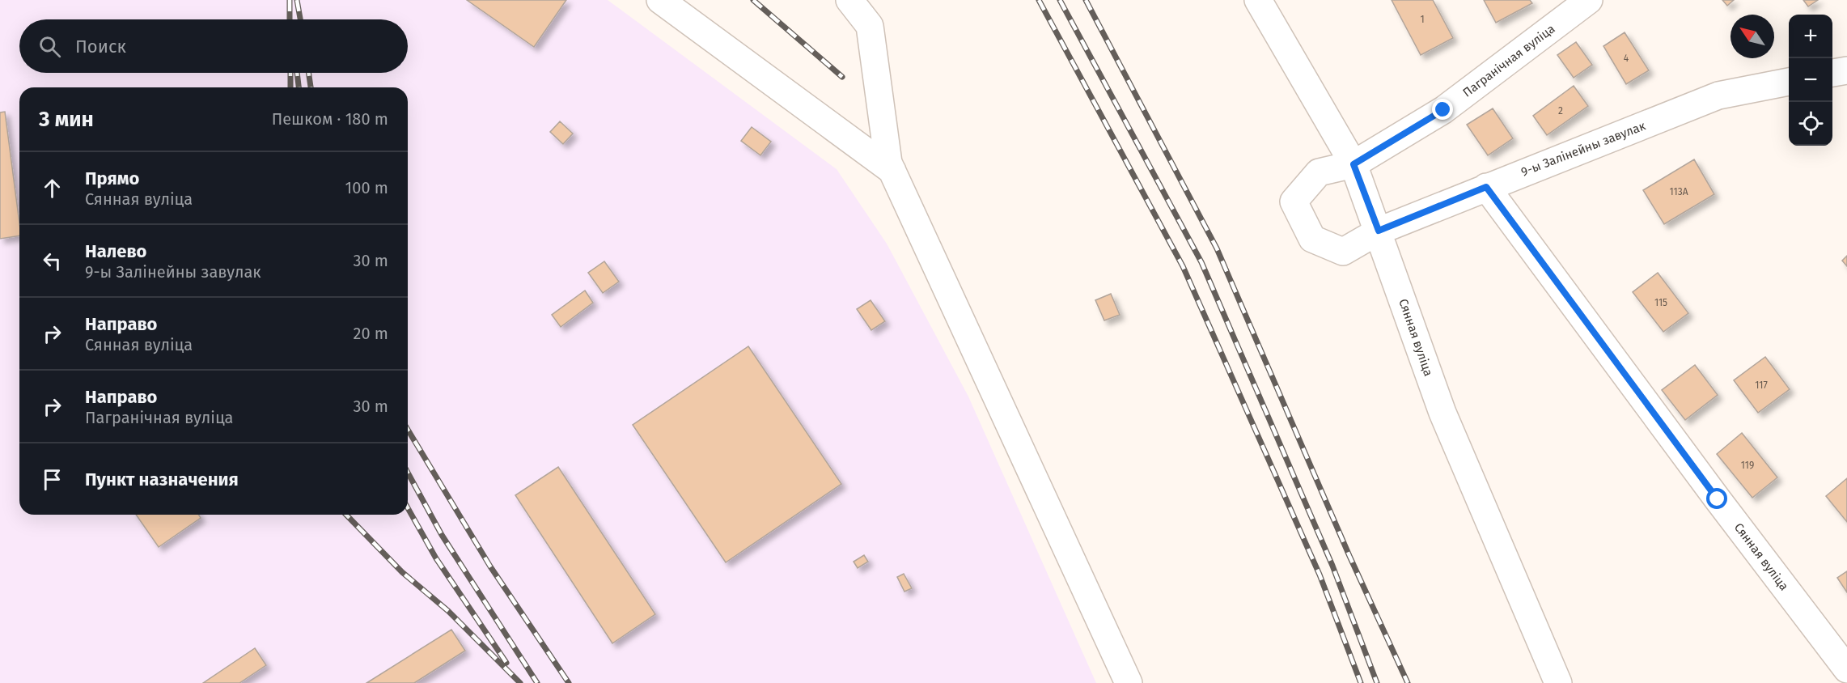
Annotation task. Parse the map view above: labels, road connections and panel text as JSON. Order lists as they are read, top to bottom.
{
  "streets": {
    "street": ["Пагранічная вуліца", "9-ы Залінейны завулак", "Сянная вуліца"]
  },
  "crossings": [
    ["Пагранічная вуліца", "9-ы Залінейны завулак"],
    ["Пагранічная вуліца", "Сянная вуліца"],
    ["9-ы Залінейны завулак", "Сянная вуліца"]
  ],
  "house_numbers": [
    "1",
    "4",
    "2",
    "113А",
    "115",
    "117",
    "119"
  ],
  "north": "top left",
  "page": {
    "map_buttons": ["+", "−"],
    "search": "Поиск",
    "heading": ["3 мин", "Пешком · 180 m"],
    "list": [
      ["Прямо", "Сянная вуліца", "100 m"],
      ["Налево", "9-ы Залінейны завулак", "30 m"],
      ["Направо", "Сянная вуліца", "20 m"],
      ["Направо", "Пагранічная вуліца", "30 m"],
      "Пункт назначения"
    ]
  }
}
